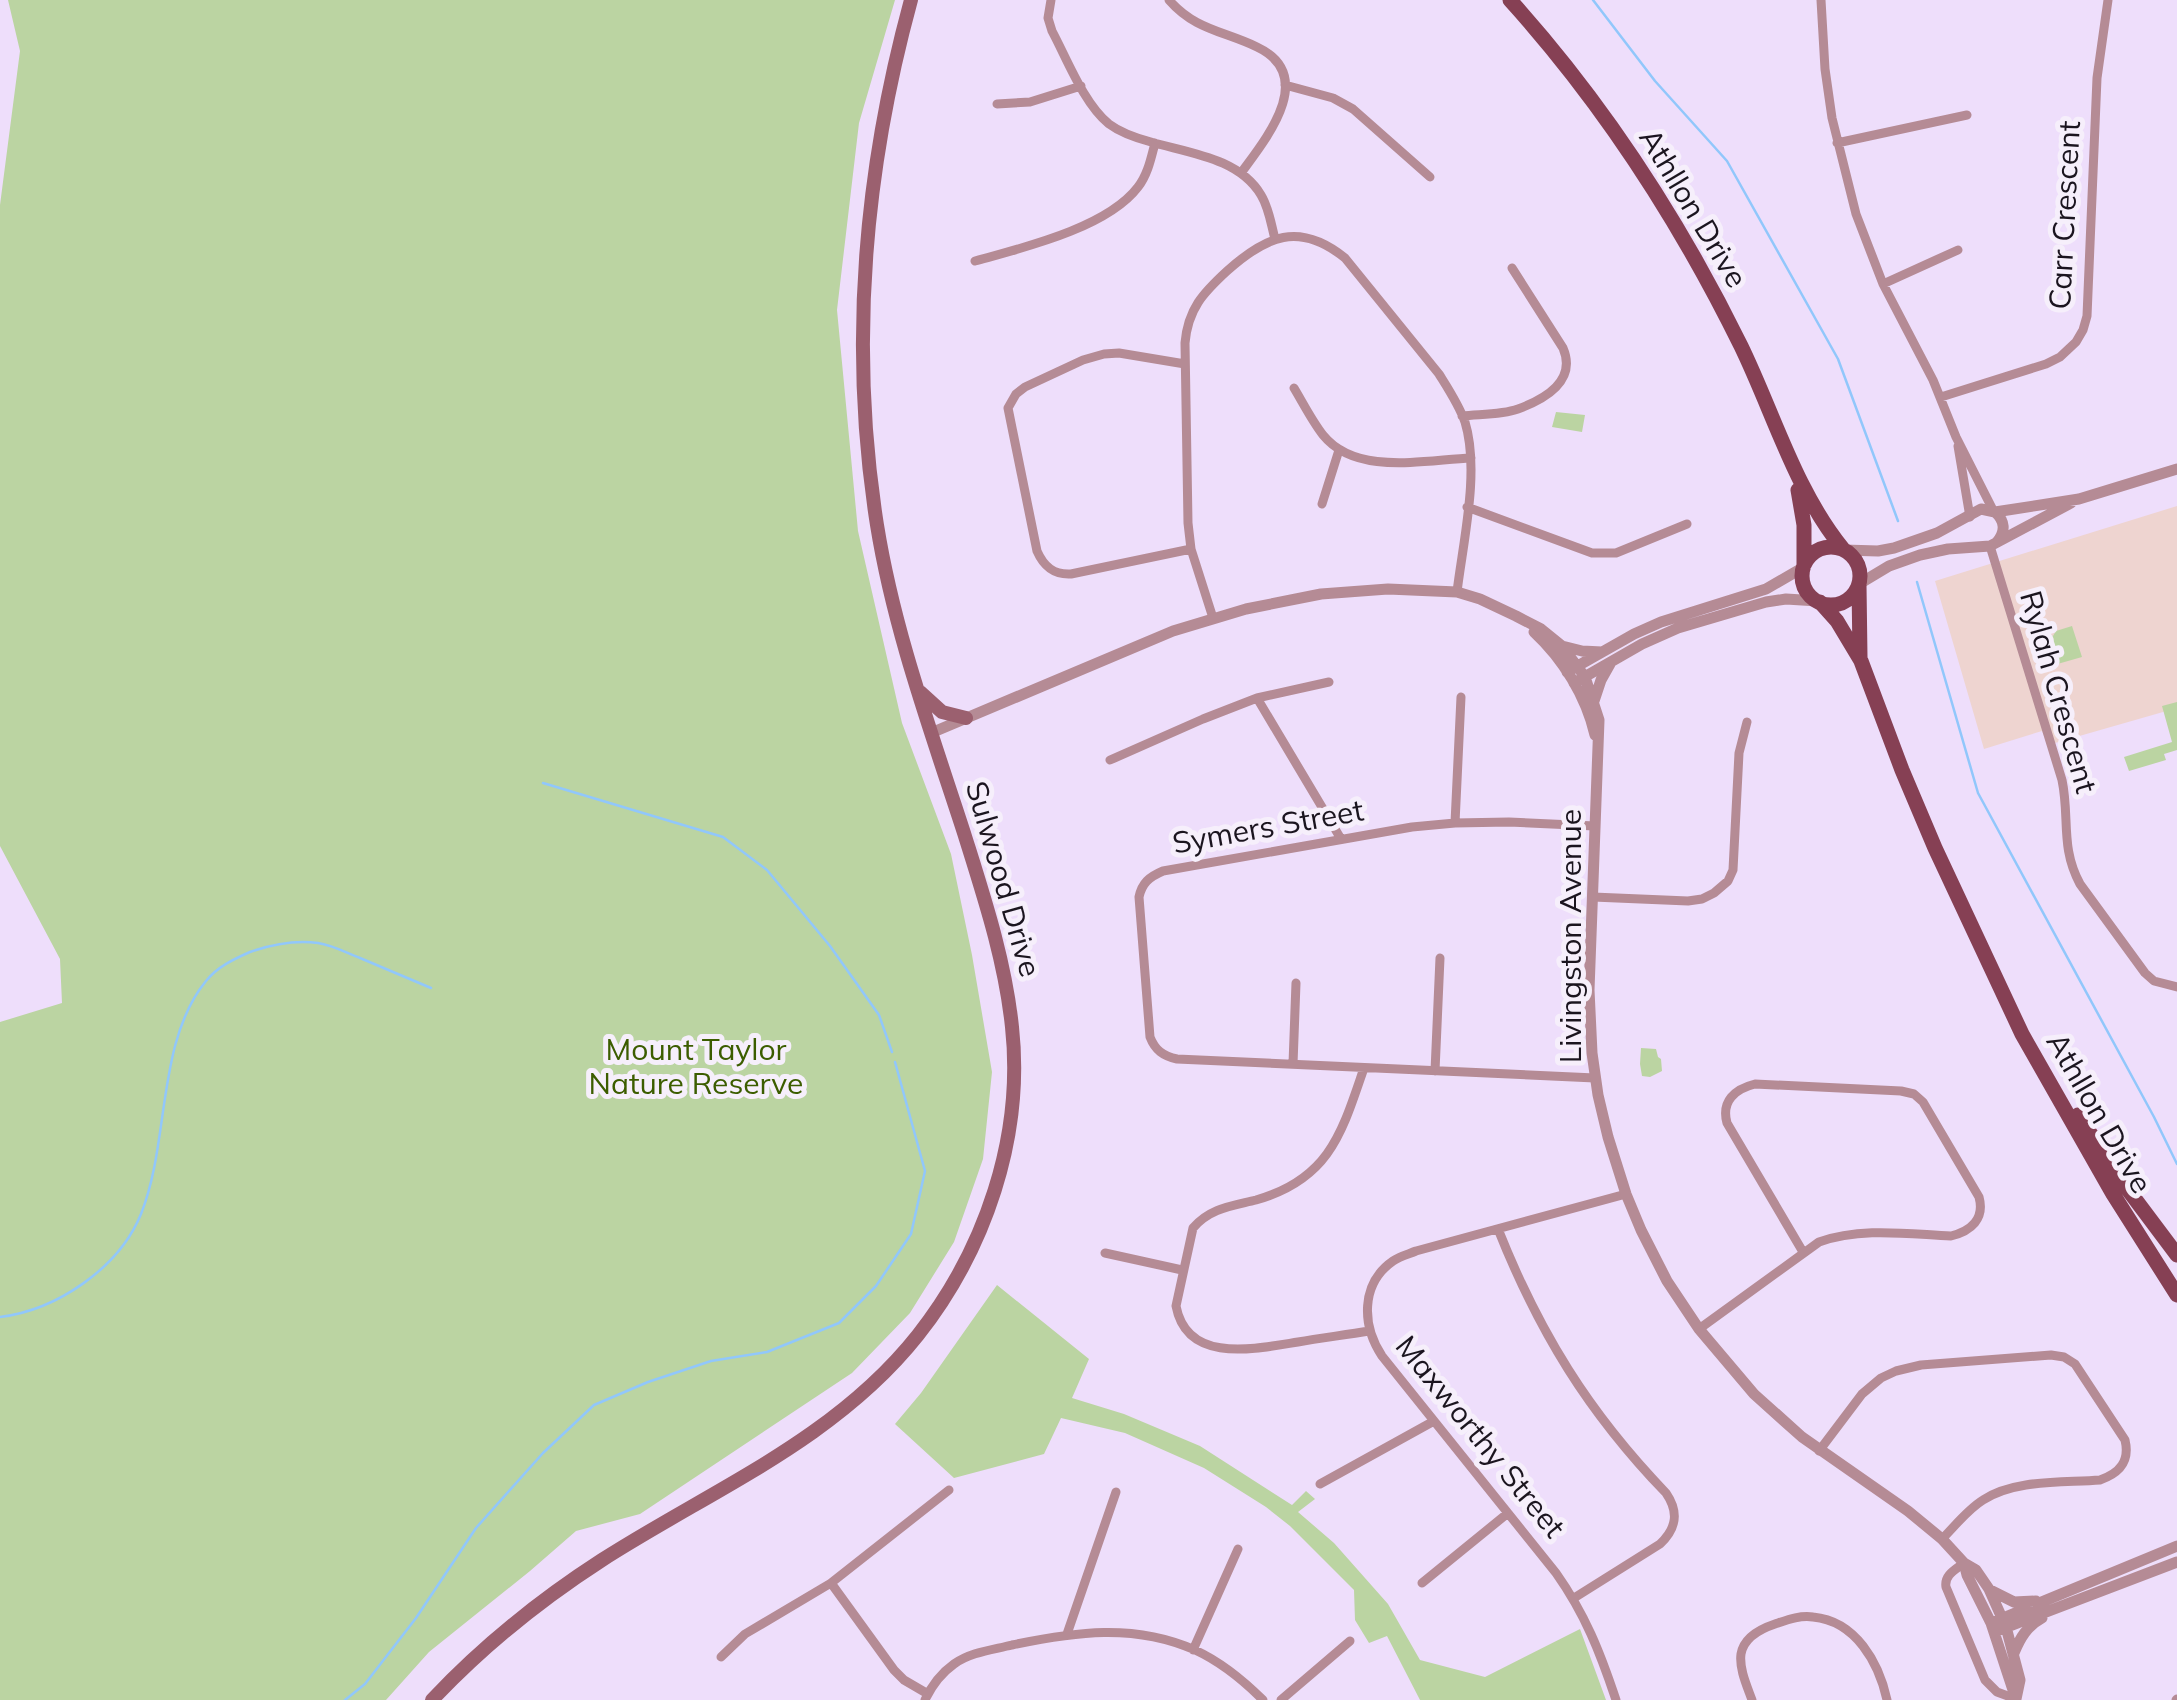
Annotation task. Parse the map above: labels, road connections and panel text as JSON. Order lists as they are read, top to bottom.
{
  "streets": {
    "main road": ["Athllon Drive", "Sulwood Drive"],
    "street": [
      "Carr Crescent",
      "Rylah Crescent",
      "Symers Street",
      "Livingston Avenue",
      "Maxworthy Street"
    ]
  },
  "crossings": [
    ["Symers Street", "Livingston Avenue"],
    ["Sulwood Drive", "Livingston Avenue"],
    ["Livingston Avenue", "Maxworthy Street"]
  ],
  "parks": ["Mount Taylor Nature Reserve"]
}
